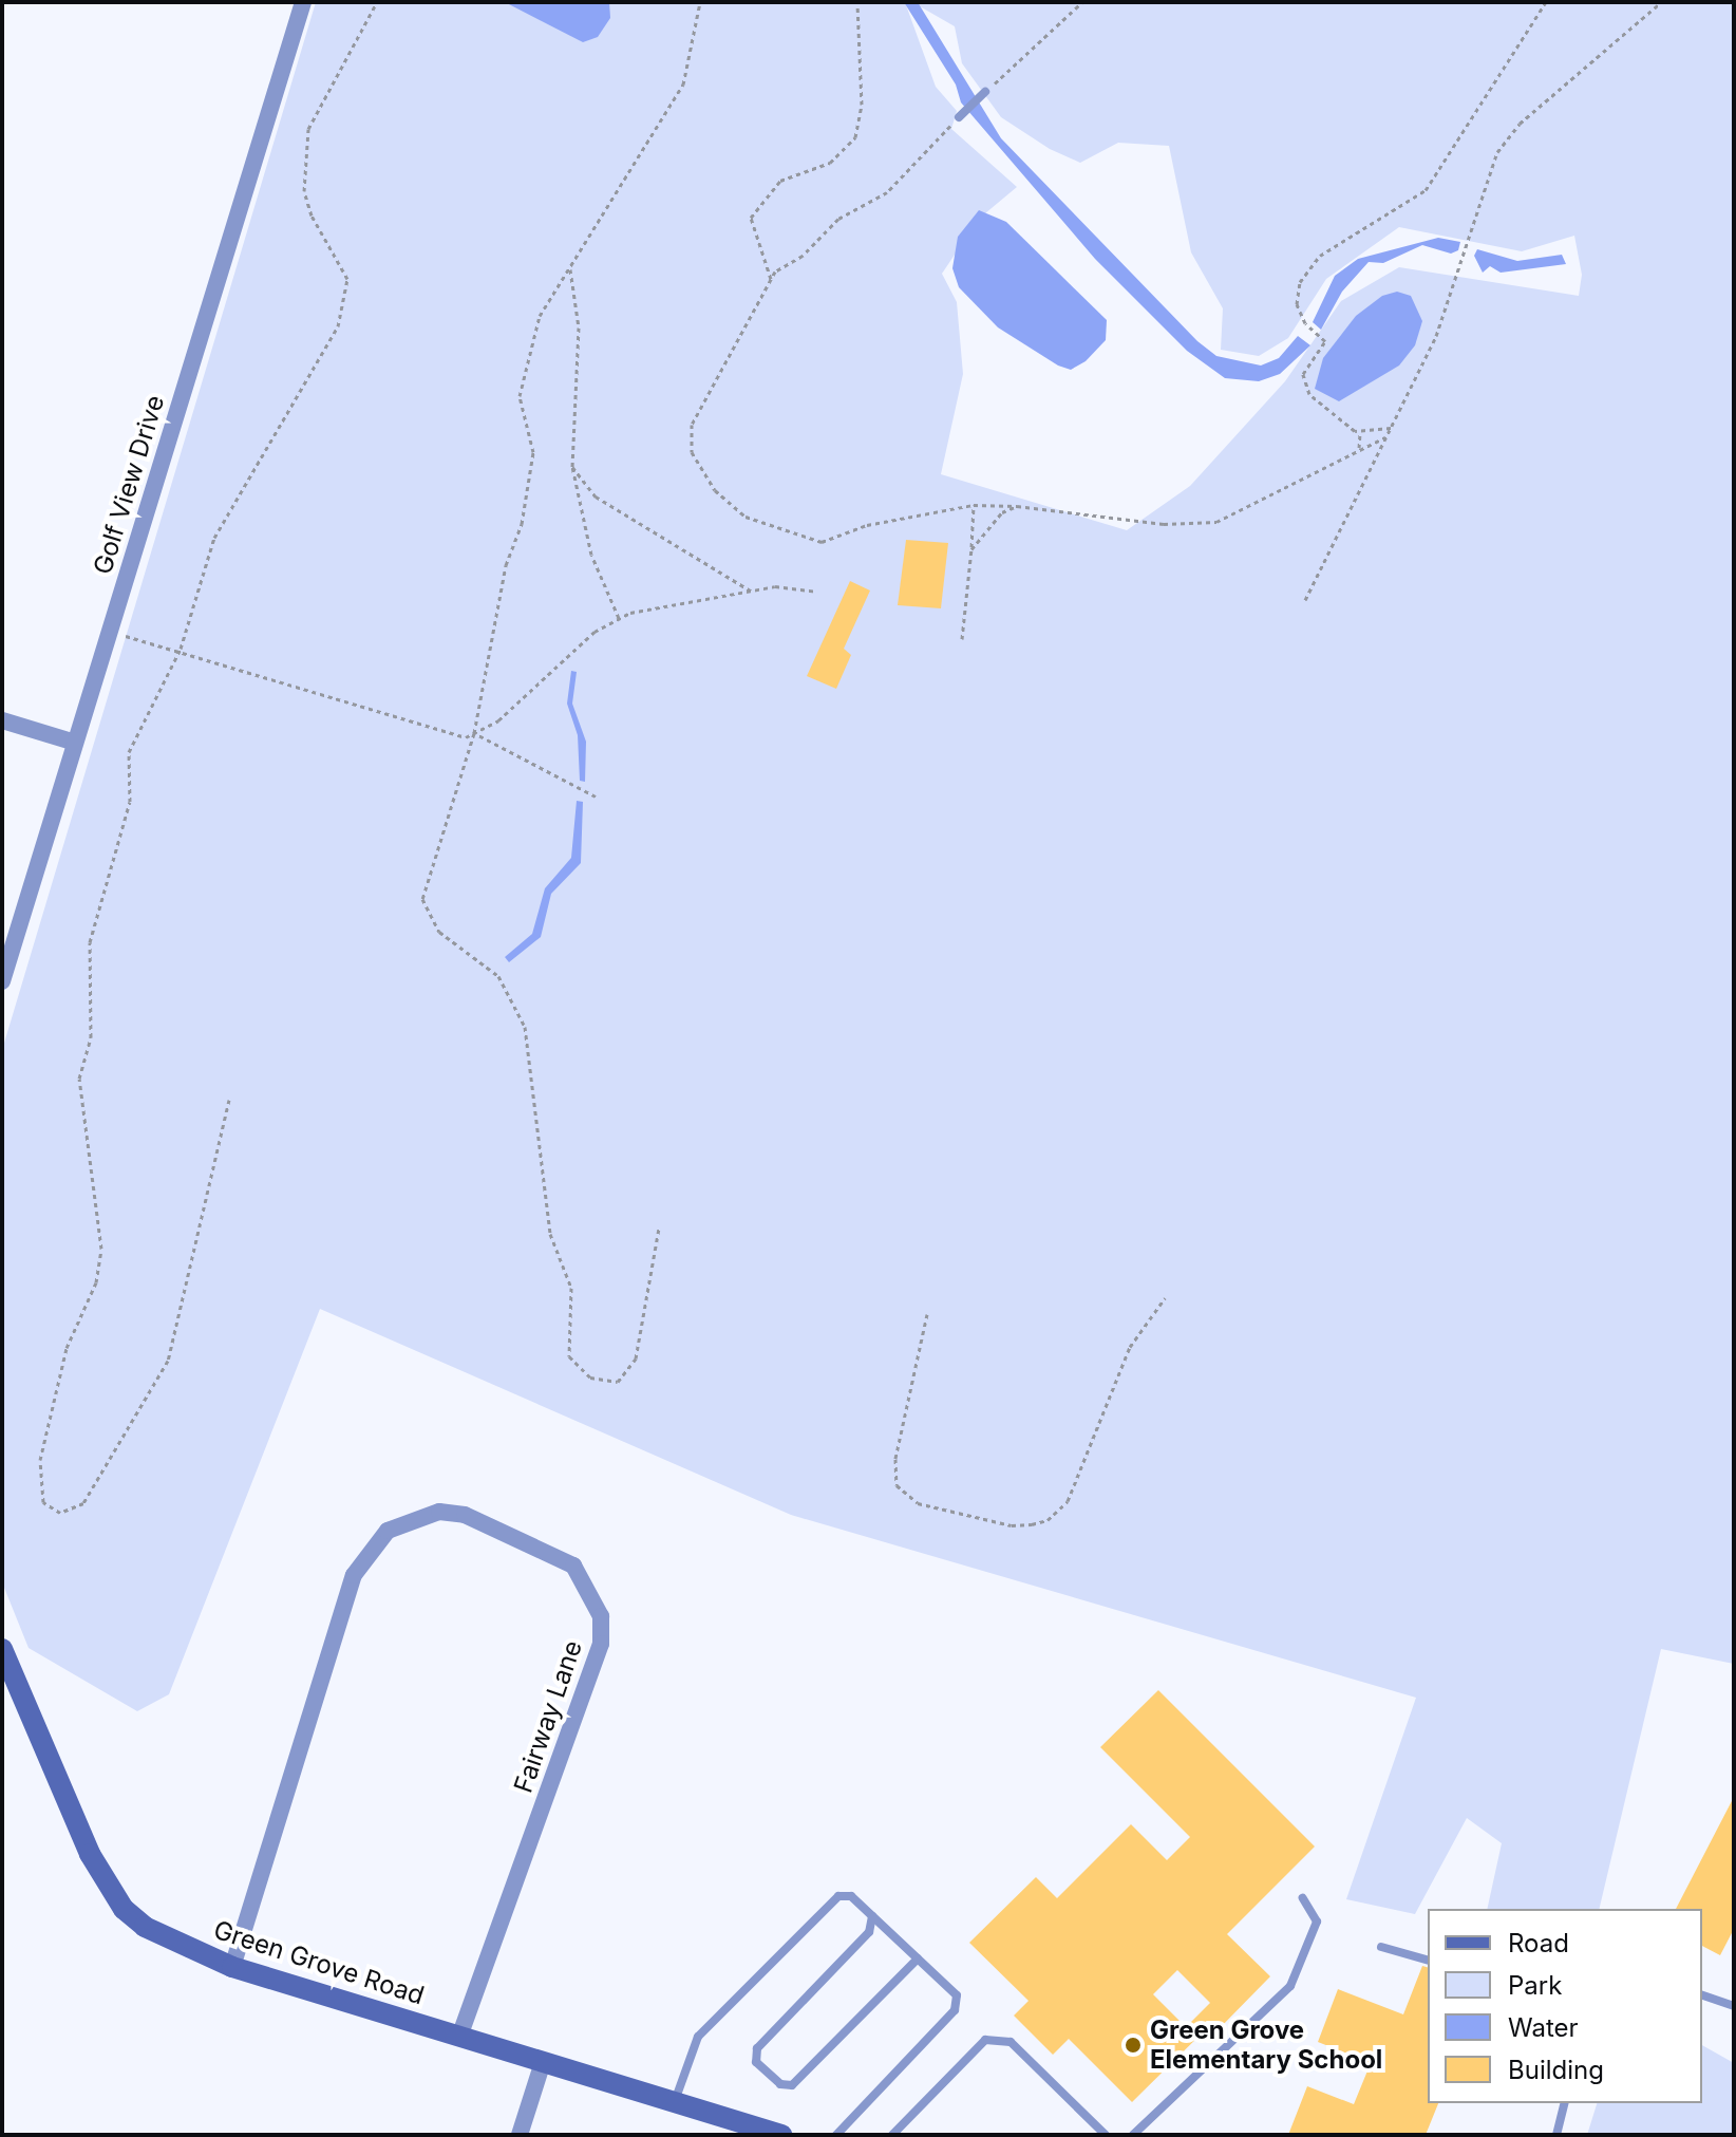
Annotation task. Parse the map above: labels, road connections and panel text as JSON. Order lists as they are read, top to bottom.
{
  "streets": {
    "street": ["Golf View Drive", "Fairway Lane", "Green Grove Road"]
  },
  "crossings": [
    ["Fairway Lane", "Green Grove Road"]
  ],
  "places": ["Green Grove Elementary School"],
  "legend": [
    "Road",
    "Park",
    "Water",
    "Building"
  ]
}
